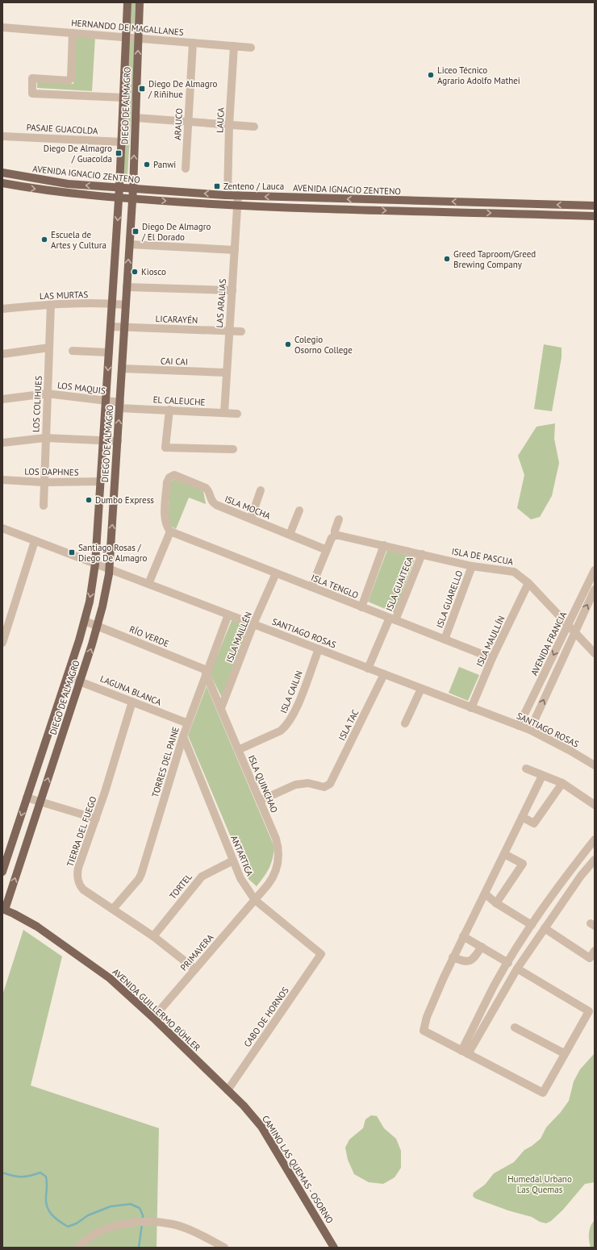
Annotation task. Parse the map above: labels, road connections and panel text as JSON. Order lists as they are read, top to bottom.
{
  "streets": {
    "main road": [
      "DIEGO DE ALMAGRO",
      "AVENIDA IGNACIO ZENTENO",
      "AVENIDA GUILLERMO BÜHLER",
      "CAMINO LAS QUEMAS - OSORNO"
    ],
    "street": [
      "HERNANDO DE MAGALLANES",
      "LAUCA",
      "ARAUCO",
      "PASAJE GUACOLDA",
      "LAS MURTAS",
      "LAS ARALIAS",
      "LICARAYÉN",
      "CAI CAI",
      "LOS MAQUIS",
      "EL CALEUCHE",
      "LOS COLIHUES",
      "LOS DAPHNES",
      "ISLA MOCHA",
      "ISLA DE PASCUA",
      "ISLA GUAITECA",
      "ISLA TENGLO",
      "ISLA GUARELLO",
      "SANTIAGO ROSAS",
      "RÍO VERDE",
      "ISLA MAILLÉN",
      "ISLA MAULLÍN",
      "AVENIDA FRANCIA",
      "LAGUNA BLANCA",
      "ISLA CAILIN",
      "ISLA TAC",
      "TORRES DEL PAINE",
      "ISLA QUINCHAO",
      "TIERRA DEL FUEGO",
      "ANTARTICA",
      "TORTEL",
      "PRIMAVERA",
      "CABO DE HORNOS"
    ]
  },
  "crossings": [
    ["HERNANDO DE MAGALLANES", "DIEGO DE ALMAGRO"],
    ["HERNANDO DE MAGALLANES", "LAUCA"],
    ["HERNANDO DE MAGALLANES", "ARAUCO"],
    ["DIEGO DE ALMAGRO", "PASAJE GUACOLDA"],
    ["DIEGO DE ALMAGRO", "AVENIDA IGNACIO ZENTENO"],
    ["DIEGO DE ALMAGRO", "LAS MURTAS"],
    ["DIEGO DE ALMAGRO", "LICARAYÉN"],
    ["DIEGO DE ALMAGRO", "CAI CAI"],
    ["DIEGO DE ALMAGRO", "LOS MAQUIS"],
    ["DIEGO DE ALMAGRO", "EL CALEUCHE"],
    ["DIEGO DE ALMAGRO", "LOS DAPHNES"],
    ["DIEGO DE ALMAGRO", "SANTIAGO ROSAS"],
    ["DIEGO DE ALMAGRO", "RÍO VERDE"],
    ["DIEGO DE ALMAGRO", "LAGUNA BLANCA"],
    ["DIEGO DE ALMAGRO", "AVENIDA GUILLERMO BÜHLER"],
    ["LAUCA", "AVENIDA IGNACIO ZENTENO"],
    ["AVENIDA IGNACIO ZENTENO", "LAS ARALIAS"],
    ["LAS MURTAS", "LOS COLIHUES"],
    ["LAS ARALIAS", "LICARAYÉN"],
    ["LAS ARALIAS", "CAI CAI"],
    ["LAS ARALIAS", "EL CALEUCHE"],
    ["LOS MAQUIS", "EL CALEUCHE"],
    ["LOS MAQUIS", "LOS COLIHUES"],
    ["LOS COLIHUES", "LOS DAPHNES"],
    ["ISLA MOCHA", "ISLA TENGLO"],
    ["ISLA DE PASCUA", "ISLA GUAITECA"],
    ["ISLA DE PASCUA", "ISLA GUARELLO"],
    ["ISLA DE PASCUA", "ISLA MAULLÍN"],
    ["ISLA DE PASCUA", "AVENIDA FRANCIA"],
    ["ISLA GUAITECA", "ISLA TENGLO"],
    ["ISLA GUAITECA", "SANTIAGO ROSAS"],
    ["ISLA TENGLO", "ISLA GUARELLO"],
    ["ISLA TENGLO", "ISLA MAILLÉN"],
    ["ISLA TENGLO", "ISLA MAULLÍN"],
    ["SANTIAGO ROSAS", "ISLA MAILLÉN"],
    ["SANTIAGO ROSAS", "ISLA MAULLÍN"],
    ["SANTIAGO ROSAS", "AVENIDA FRANCIA"],
    ["SANTIAGO ROSAS", "ISLA CAILIN"],
    ["SANTIAGO ROSAS", "ISLA TAC"],
    ["SANTIAGO ROSAS", "TORRES DEL PAINE"],
    ["RÍO VERDE", "TORRES DEL PAINE"],
    ["RÍO VERDE", "ISLA QUINCHAO"],
    ["ISLA MAILLÉN", "ISLA QUINCHAO"],
    ["LAGUNA BLANCA", "TORRES DEL PAINE"],
    ["LAGUNA BLANCA", "TIERRA DEL FUEGO"],
    ["ISLA CAILIN", "ISLA QUINCHAO"],
    ["ISLA TAC", "ISLA QUINCHAO"],
    ["TORRES DEL PAINE", "ISLA QUINCHAO"],
    ["TORRES DEL PAINE", "TIERRA DEL FUEGO"],
    ["TORRES DEL PAINE", "ANTARTICA"],
    ["ISLA QUINCHAO", "ANTARTICA"],
    ["ISLA QUINCHAO", "PRIMAVERA"],
    ["TIERRA DEL FUEGO", "TORTEL"],
    ["TIERRA DEL FUEGO", "PRIMAVERA"],
    ["ANTARTICA", "TORTEL"],
    ["ANTARTICA", "PRIMAVERA"],
    ["ANTARTICA", "CABO DE HORNOS"],
    ["PRIMAVERA", "AVENIDA GUILLERMO BÜHLER"],
    ["AVENIDA GUILLERMO BÜHLER", "CABO DE HORNOS"],
    ["AVENIDA GUILLERMO BÜHLER", "CAMINO LAS QUEMAS - OSORNO"],
    ["CABO DE HORNOS", "CAMINO LAS QUEMAS - OSORNO"]
  ],
  "parks": ["Humedal Urbano Las Quemas"],
  "places": {
    "other": [
      "Liceo Técnico Agrario Adolfo Mathei",
      "Panwi",
      "Escuela de Artes y Cultura",
      "Greed Taproom/Greed Brewing Company",
      "Kiosco",
      "Colegio Osorno College",
      "Dumbo Express"
    ],
    "transit": [
      "Diego De Almagro / Riñihue",
      "Diego De Almagro / Guacolda",
      "Zenteno / Lauca",
      "Diego De Almagro / El Dorado",
      "Santiago Rosas / Diego De Almagro"
    ]
  }
}
